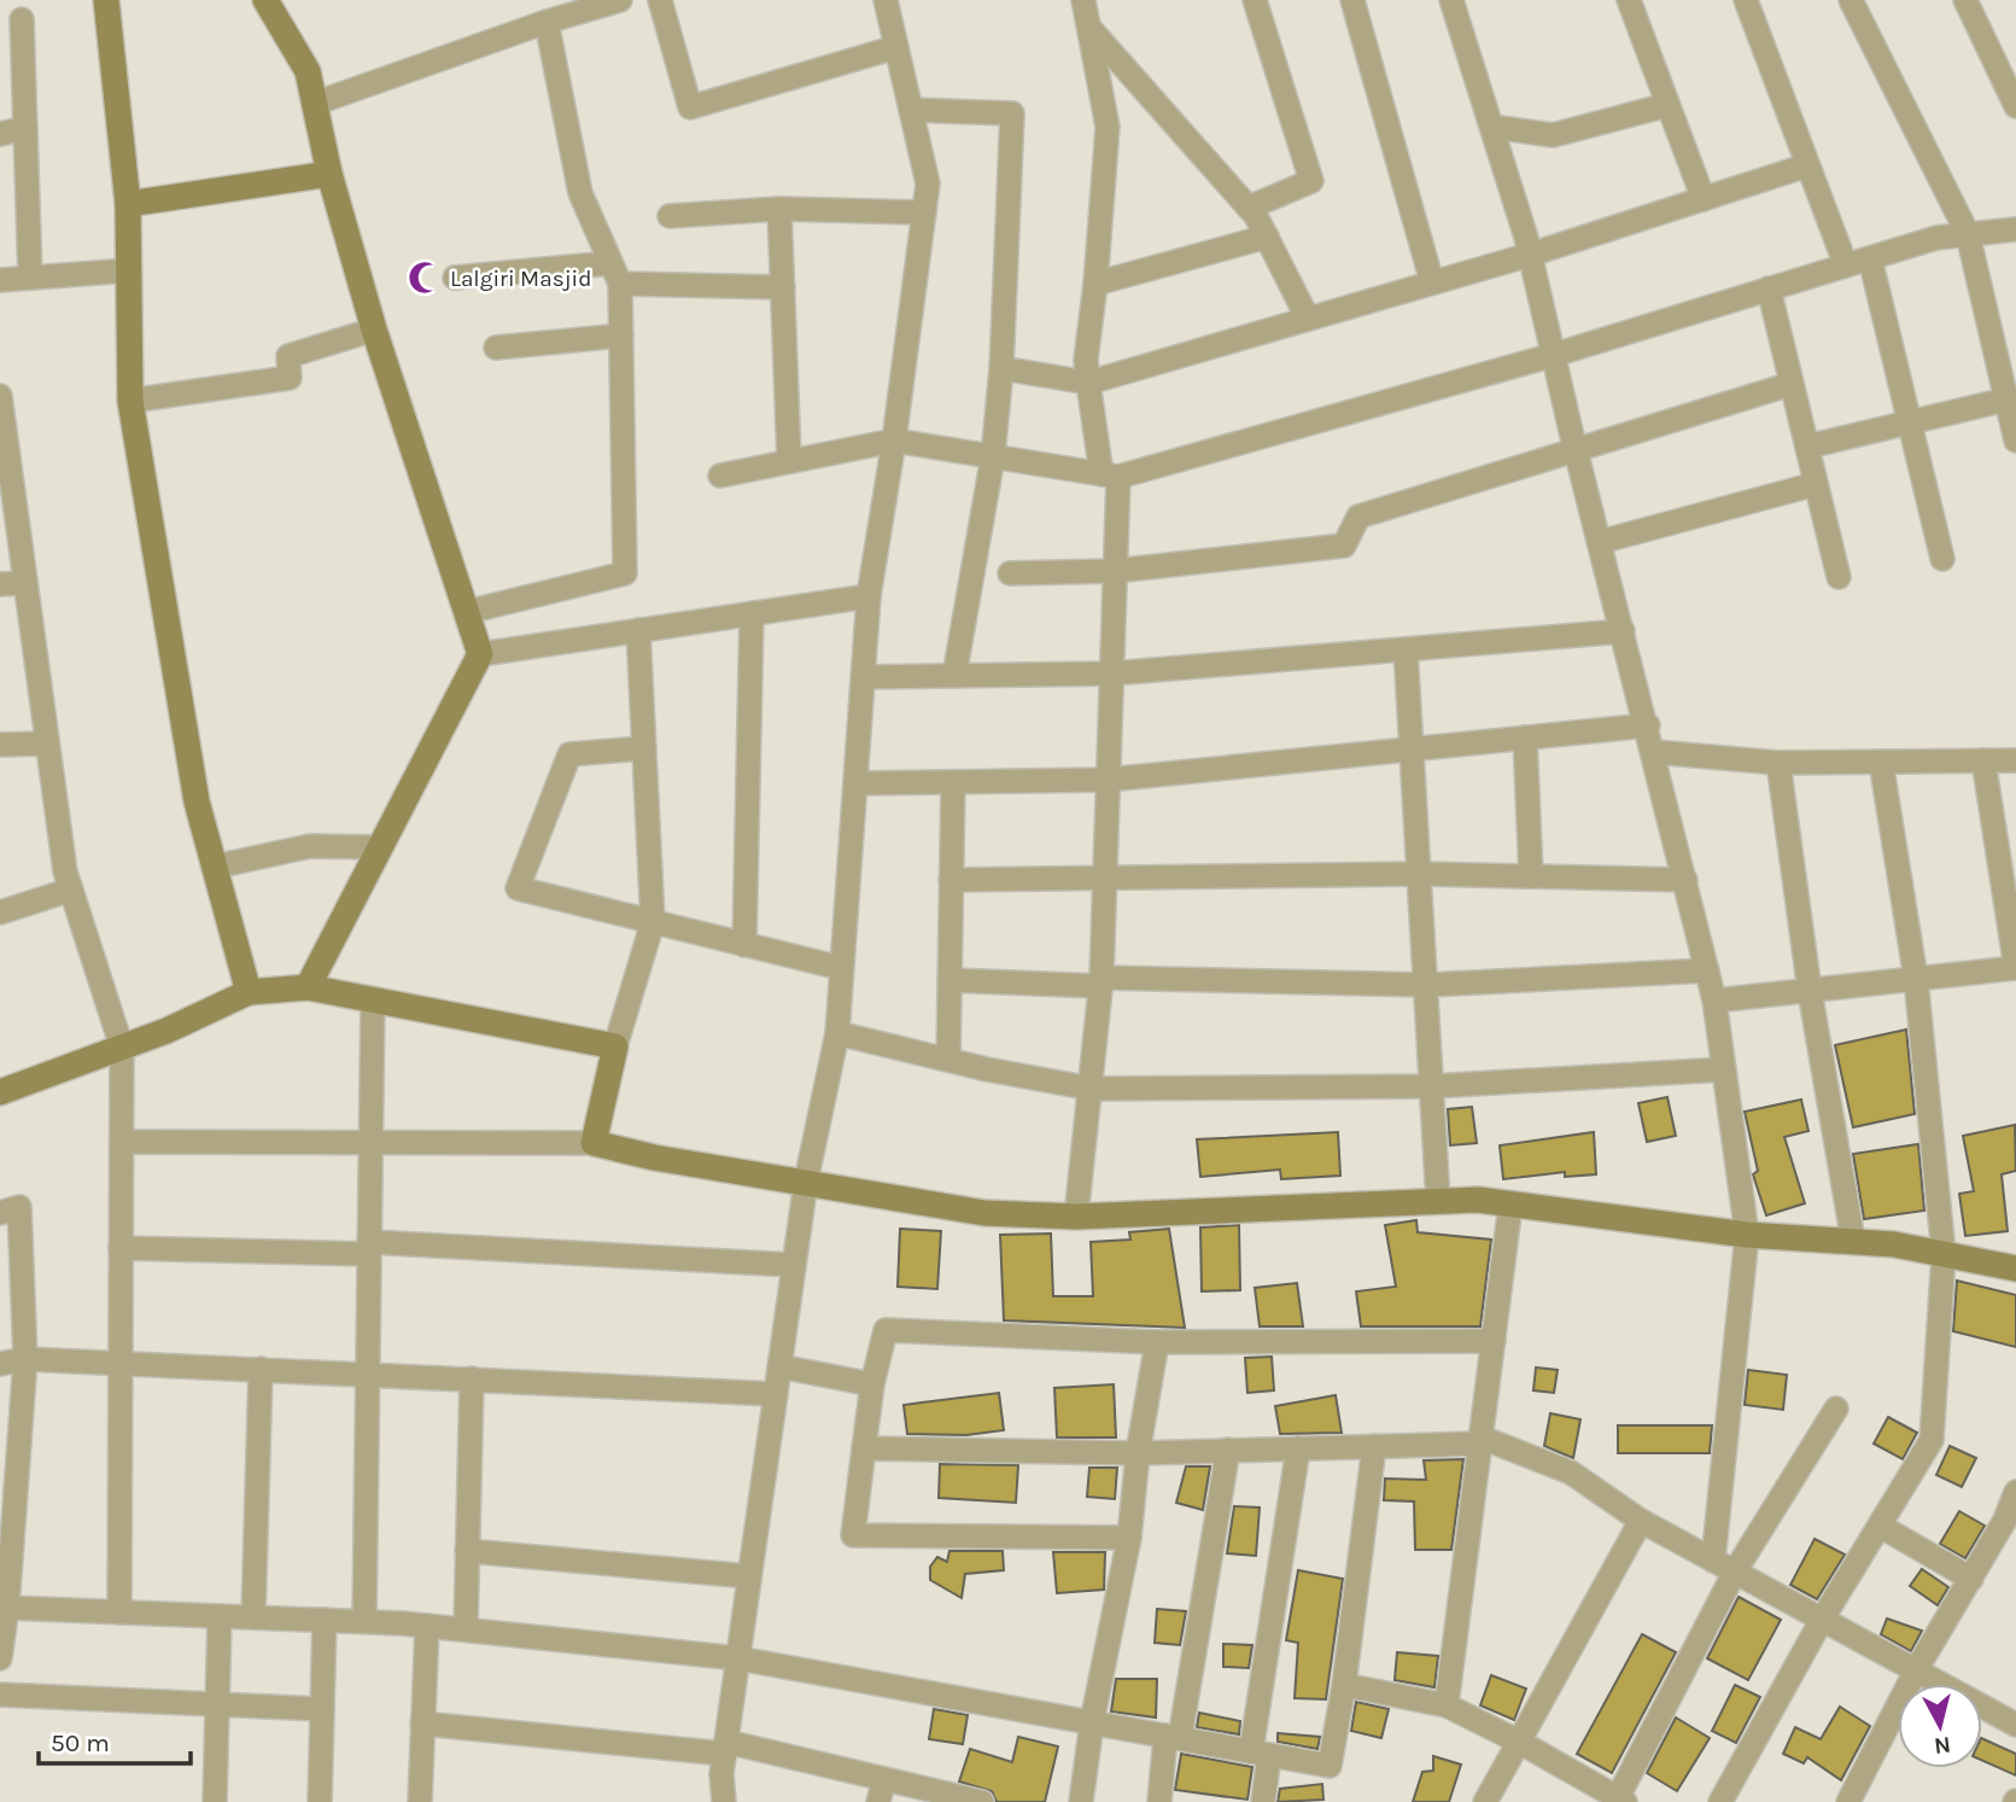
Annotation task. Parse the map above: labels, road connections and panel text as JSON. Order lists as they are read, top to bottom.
{
  "places": {
    "mosque": ["Lalgiri Masjid"]
  },
  "scale_bar": "50 m",
  "north": "bottom"
}
